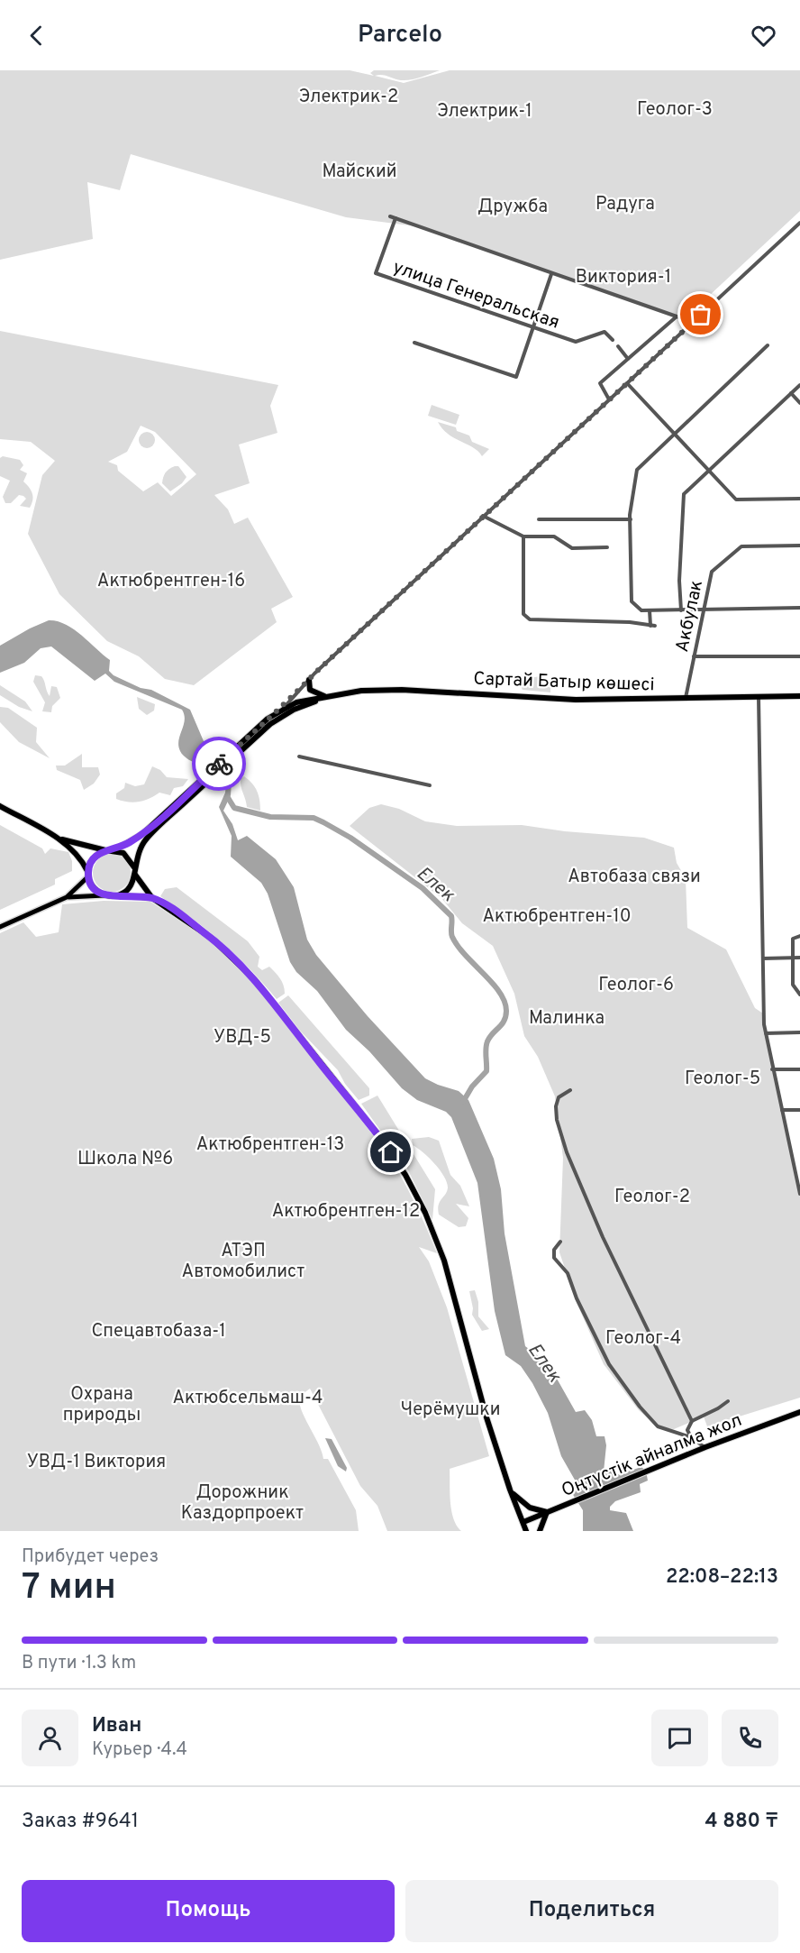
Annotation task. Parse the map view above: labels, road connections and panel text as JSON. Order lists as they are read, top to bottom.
{
  "streets": {
    "highway": ["Сартай Батыр көшесі", "Оңтүстік айналма жол"],
    "street": ["улица Генеральская", "Акбулак"]
  },
  "crossings": [
    ["Акбулак", "Сартай Батыр көшесі"]
  ],
  "water": ["Елек"],
  "parks": [
    "Электрик-2",
    "Геолог-3",
    "Электрик-1",
    "Майский",
    "Радуга",
    "Дружба",
    "Виктория-1",
    "Актюбрентген-16",
    "Автобаза связи",
    "Актюбрентген-10",
    "Геолог-6",
    "Малинка",
    "УВД-5",
    "Геолог-5",
    "Актюбрентген-13",
    "Школа №6",
    "Геолог-2",
    "Актюбрентген-12",
    "АТЭП Автомобилист",
    "Спецавтобаза-1",
    "Геолог-4",
    "Охрана природы",
    "Актюбсельмаш-4",
    "Черёмушки",
    "УВД-1 Виктория",
    "Дорожник Каздорпроект"
  ],
  "page": {
    "header": "Parcelo",
    "heading": ["7 мин", "Прибудет через", "22:08–22:13"],
    "panel": [
      "Иван",
      "Курьер · 4.4",
      "Заказ #9641",
      "4 880 ₸"
    ],
    "bar": "В пути · 1.3 km",
    "buttons": ["Помощь", "Поделиться"]
  }
}
